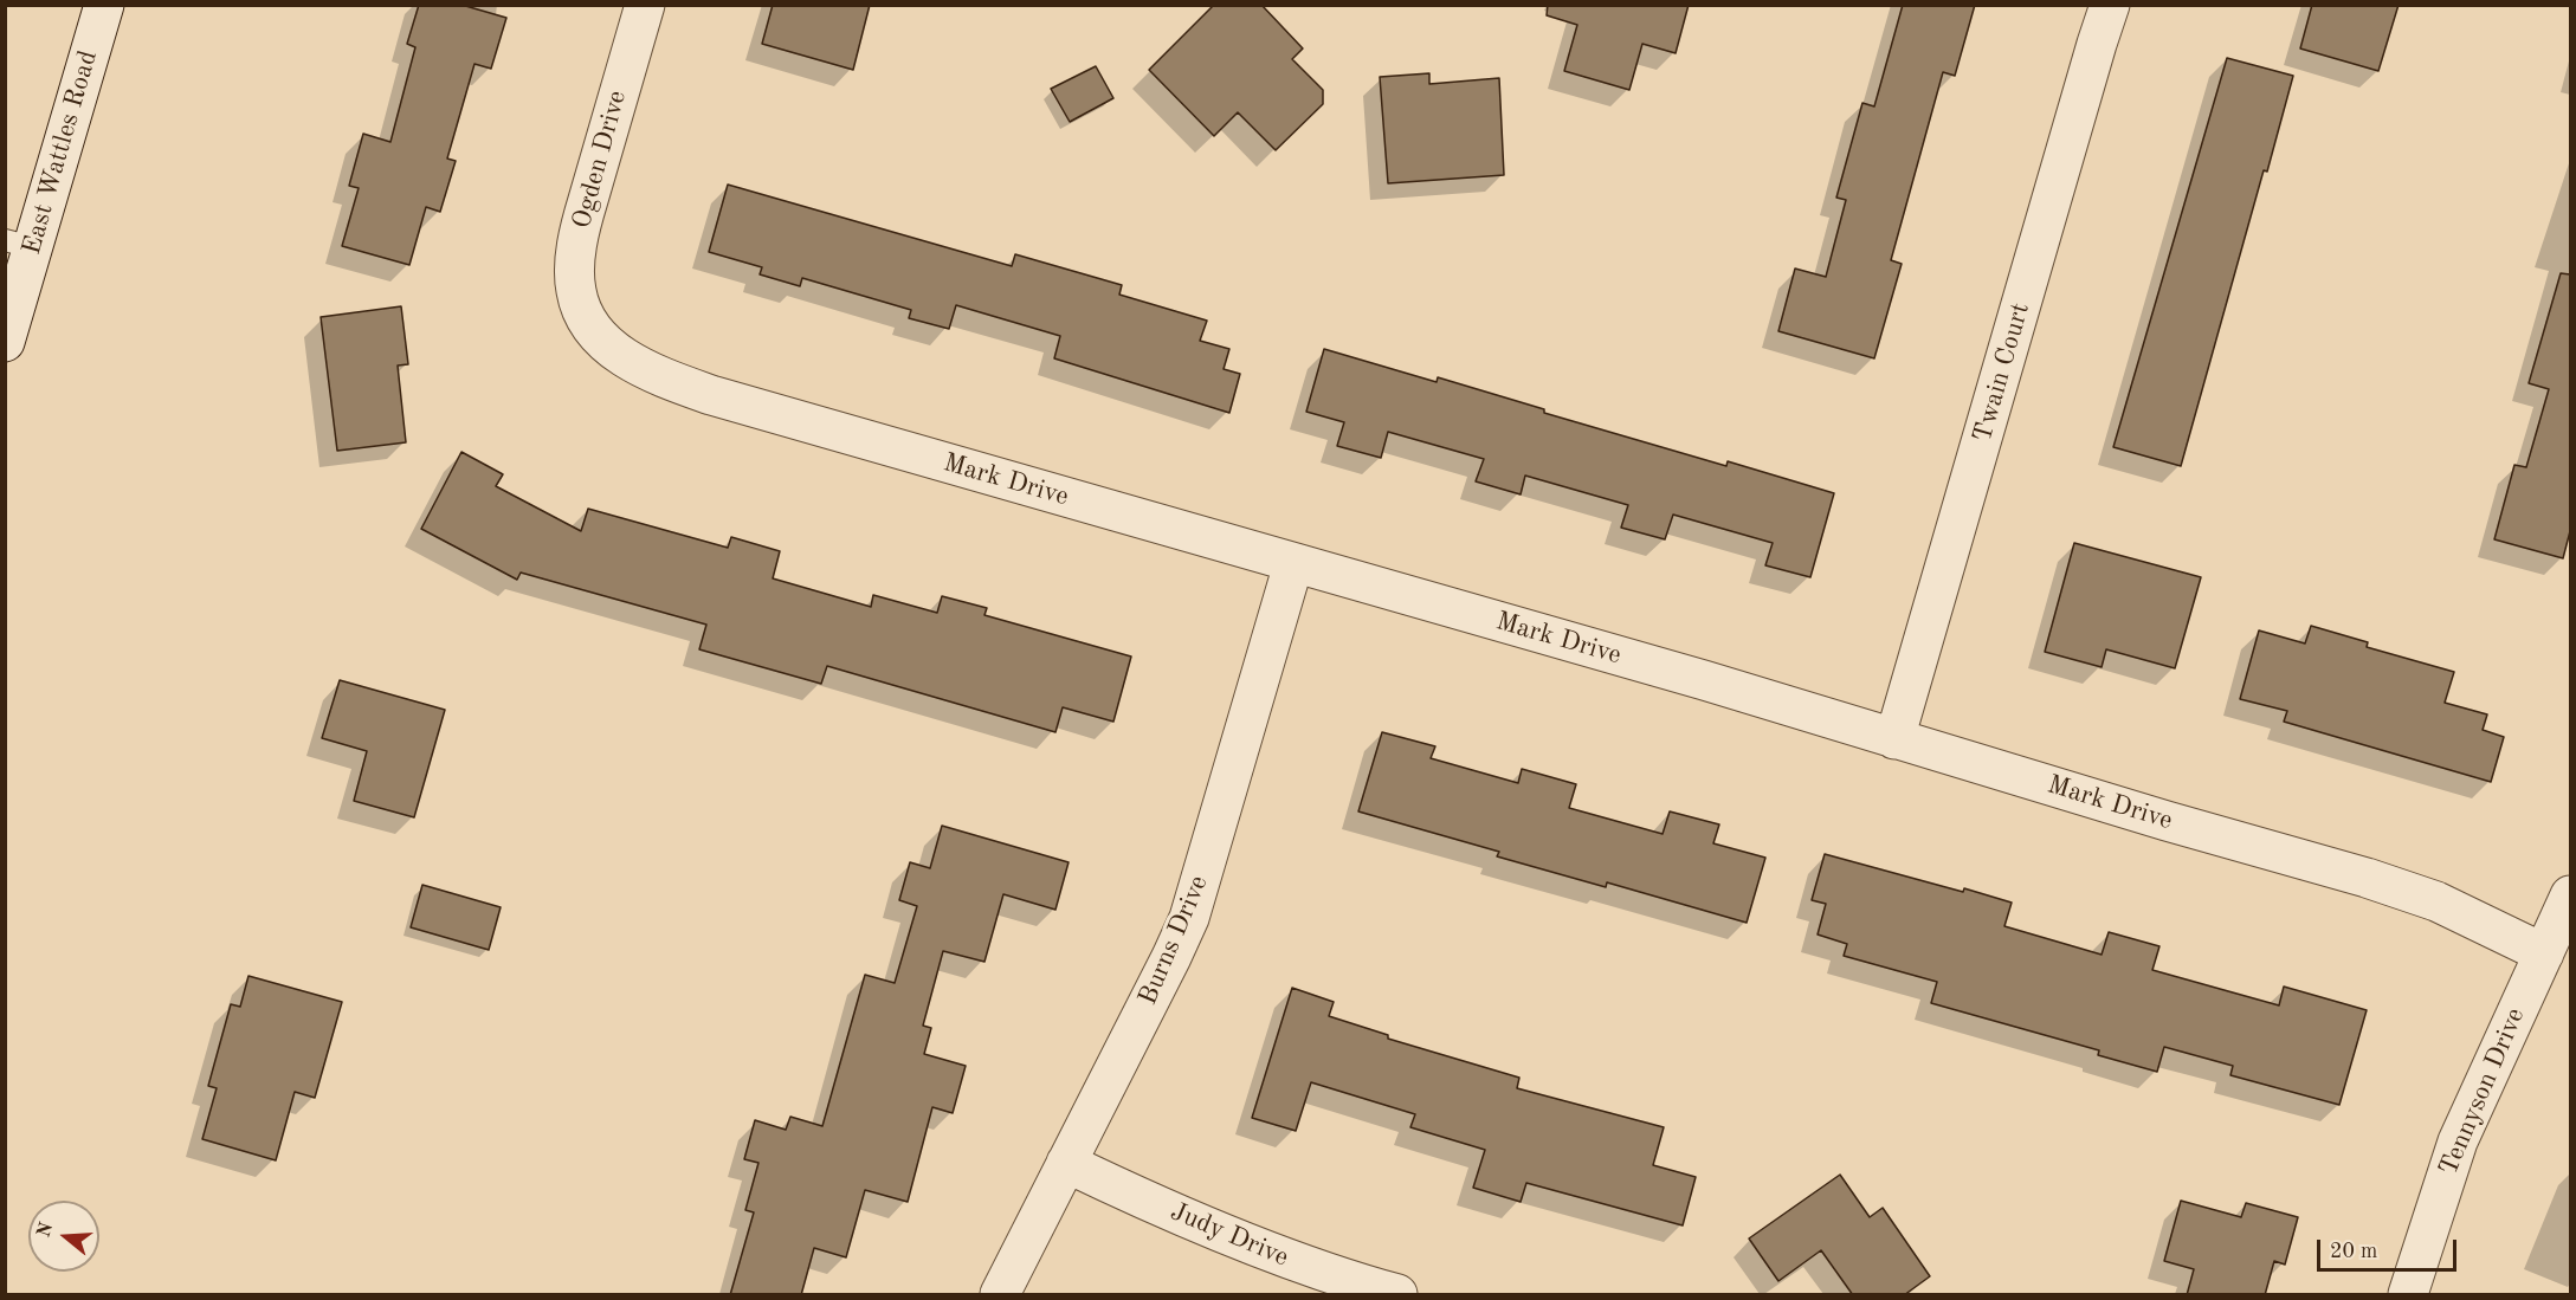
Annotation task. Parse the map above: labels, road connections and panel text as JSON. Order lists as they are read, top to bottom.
{
  "streets": {
    "street": [
      "East Wattles Road",
      "Ogden Drive",
      "Twain Court",
      "Mark Drive",
      "Burns Drive",
      "Tennyson Drive",
      "Judy Drive"
    ]
  },
  "crossings": [
    ["Ogden Drive", "Mark Drive"],
    ["Twain Court", "Mark Drive"],
    ["Mark Drive", "Burns Drive"],
    ["Mark Drive", "Tennyson Drive"],
    ["Burns Drive", "Judy Drive"]
  ],
  "scale_bar": "20 m",
  "north": "left"
}
